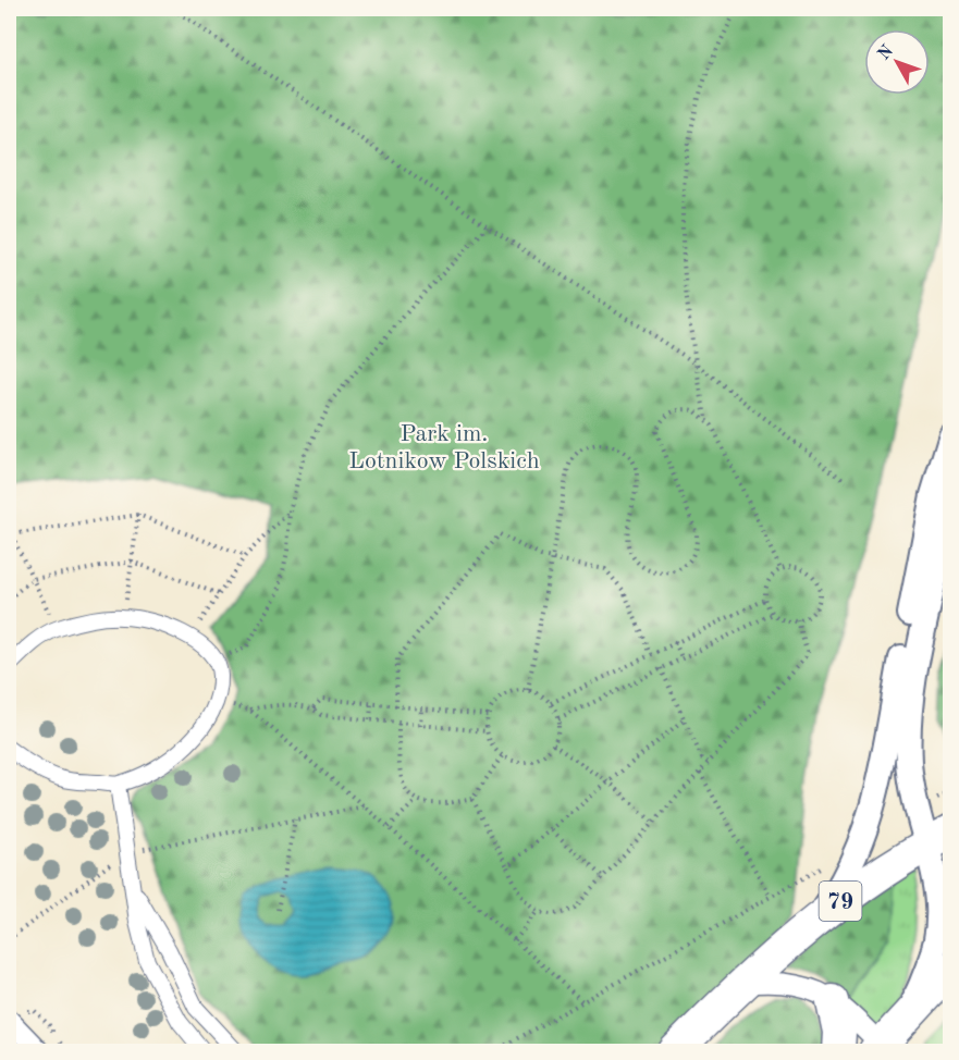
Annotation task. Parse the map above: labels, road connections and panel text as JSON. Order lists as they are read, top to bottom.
{
  "streets": {
    "main road": ["79"]
  },
  "parks": ["Park im. Lotnikow Polskich"],
  "north": "top left"
}
